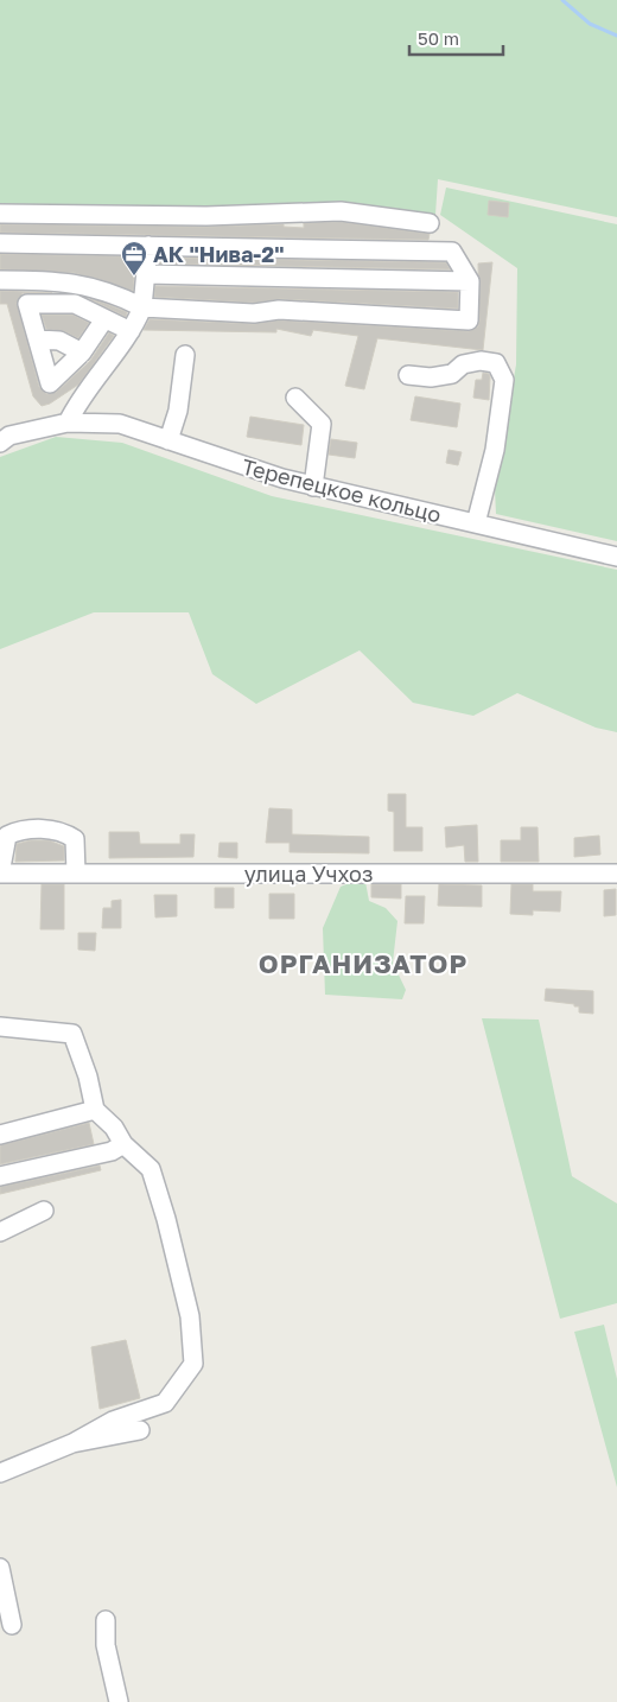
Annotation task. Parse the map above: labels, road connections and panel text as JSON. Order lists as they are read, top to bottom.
{
  "streets": {
    "street": ["Терепецкое кольцо", "улица Учхоз"]
  },
  "districts": ["ОРГАНИЗАТОР"],
  "places": {
    "office": ["АК \"Нива-2\""]
  },
  "scale_bar": "50 m"
}
